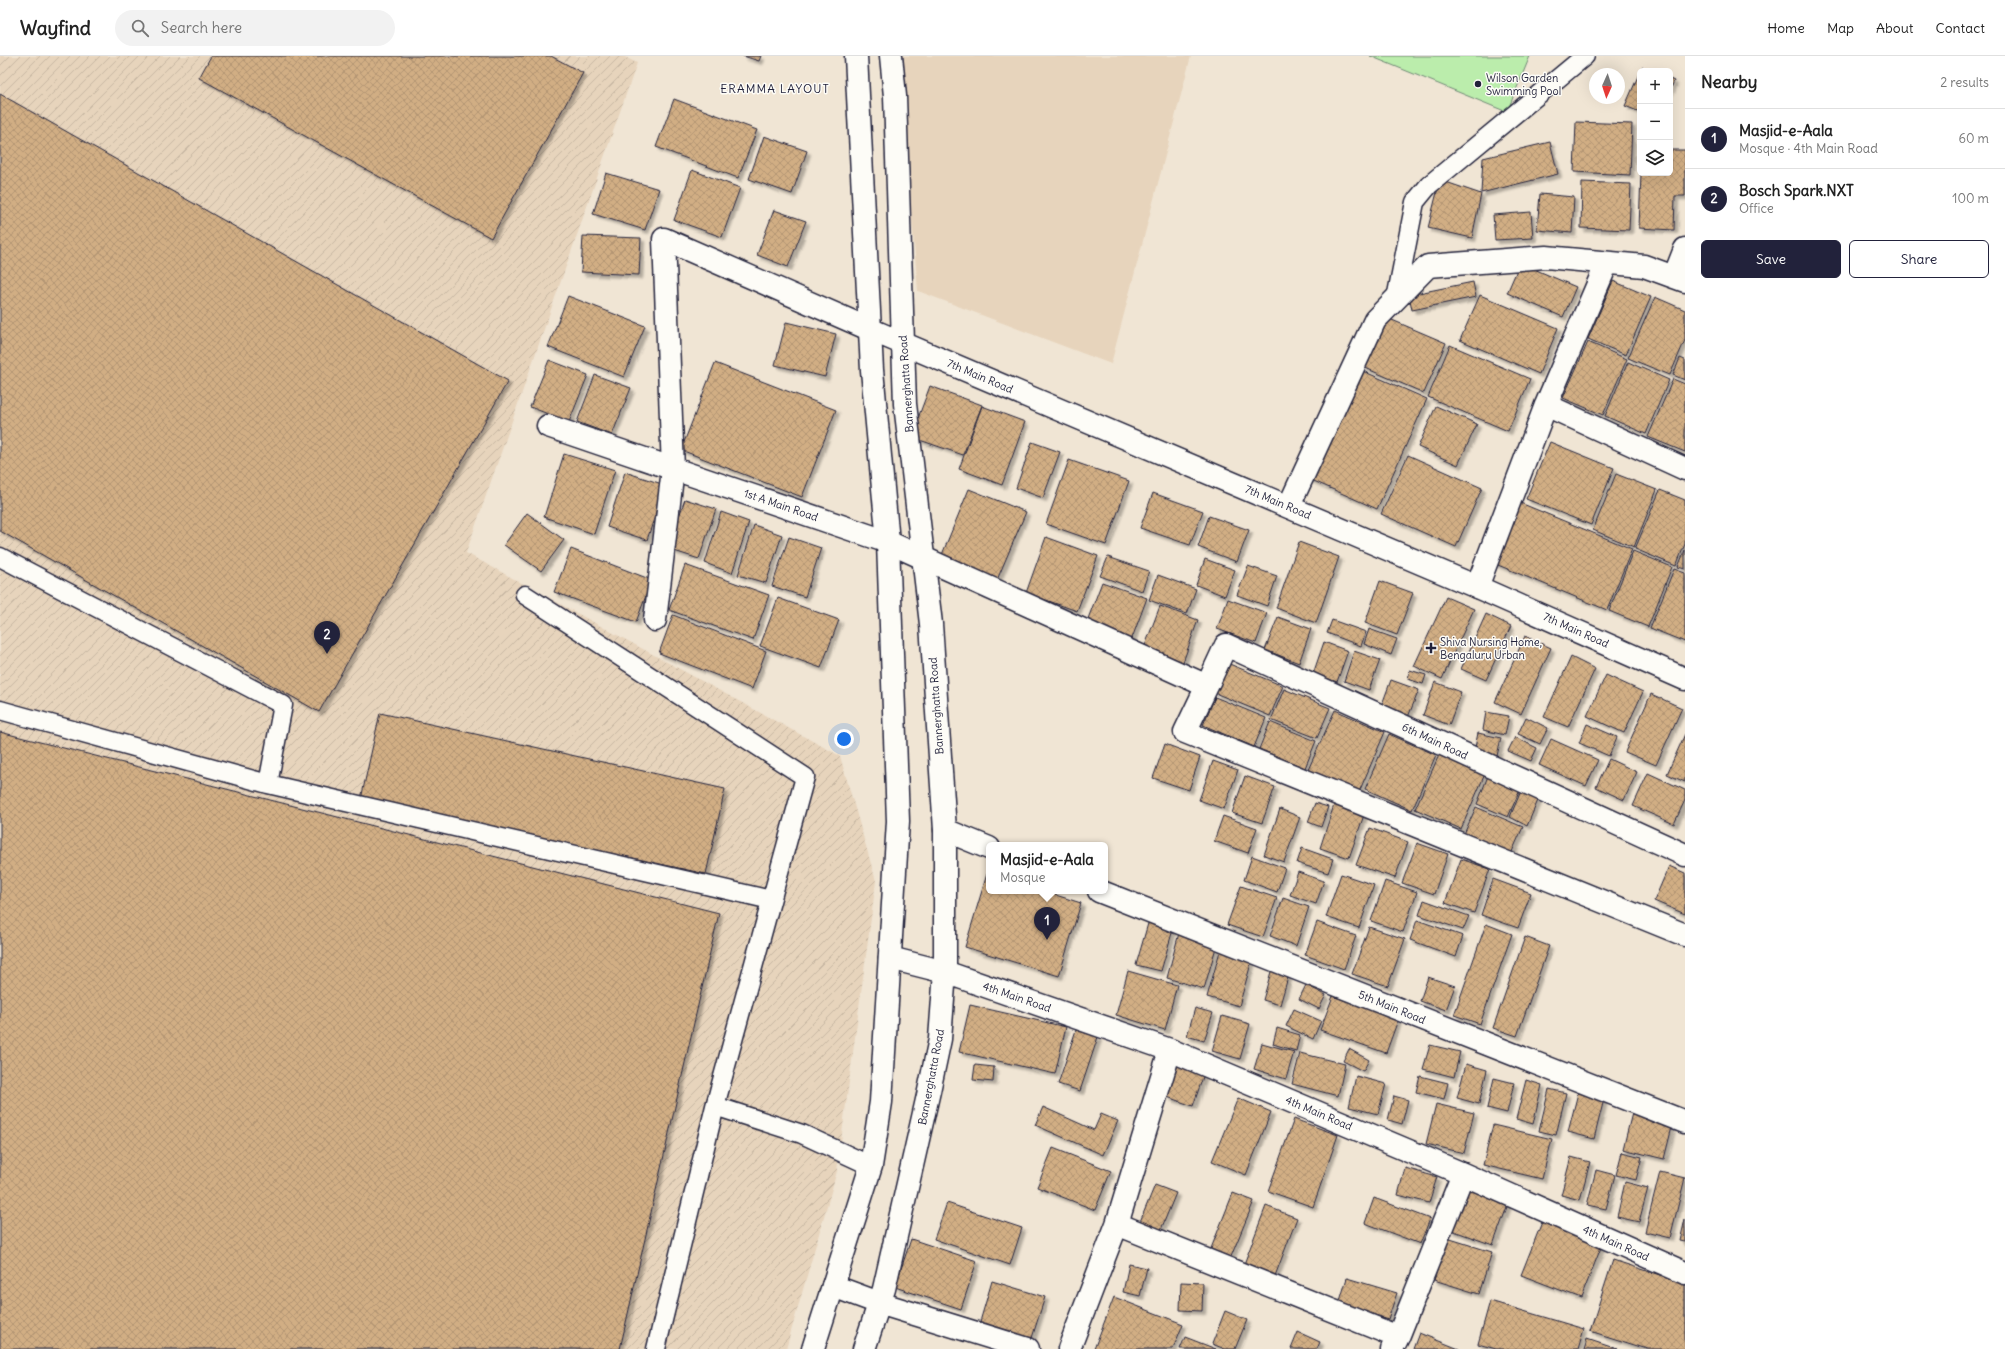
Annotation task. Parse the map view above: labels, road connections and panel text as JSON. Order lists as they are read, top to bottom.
{
  "streets": {
    "street": [
      "7th Main Road",
      "Bannerghatta Road",
      "1st A Main Road",
      "6th Main Road",
      "4th Main Road",
      "5th Main Road"
    ]
  },
  "crossings": [
    ["7th Main Road", "Bannerghatta Road"],
    ["7th Main Road", "1st A Main Road"],
    ["Bannerghatta Road", "1st A Main Road"],
    ["Bannerghatta Road", "4th Main Road"],
    ["1st A Main Road", "6th Main Road"]
  ],
  "districts": ["ERAMMA LAYOUT"],
  "places": {
    "other": ["Wilson Garden Swimming Pool"],
    "health": ["Shiva Nursing Home, Bengaluru Urban"]
  },
  "north": "bottom",
  "page": {
    "header": "Wayfind",
    "search": "Search here",
    "nav": [
      "Home",
      "Map",
      "About",
      "Contact"
    ],
    "heading": ["Nearby", "2 results"],
    "map_buttons": ["+", "−"],
    "list": [
      {
        "mark": "1",
        "name": "Masjid-e-Aala",
        "note": "Mosque · 4th Main Road",
        "value": "60 m"
      },
      {
        "mark": "2",
        "name": "Bosch Spark.NXT",
        "note": "Office",
        "value": "100 m"
      }
    ],
    "buttons": ["Save", "Share"],
    "pins": ["2", "1"],
    "popup": ["Masjid-e-Aala", "Mosque"]
  }
}
